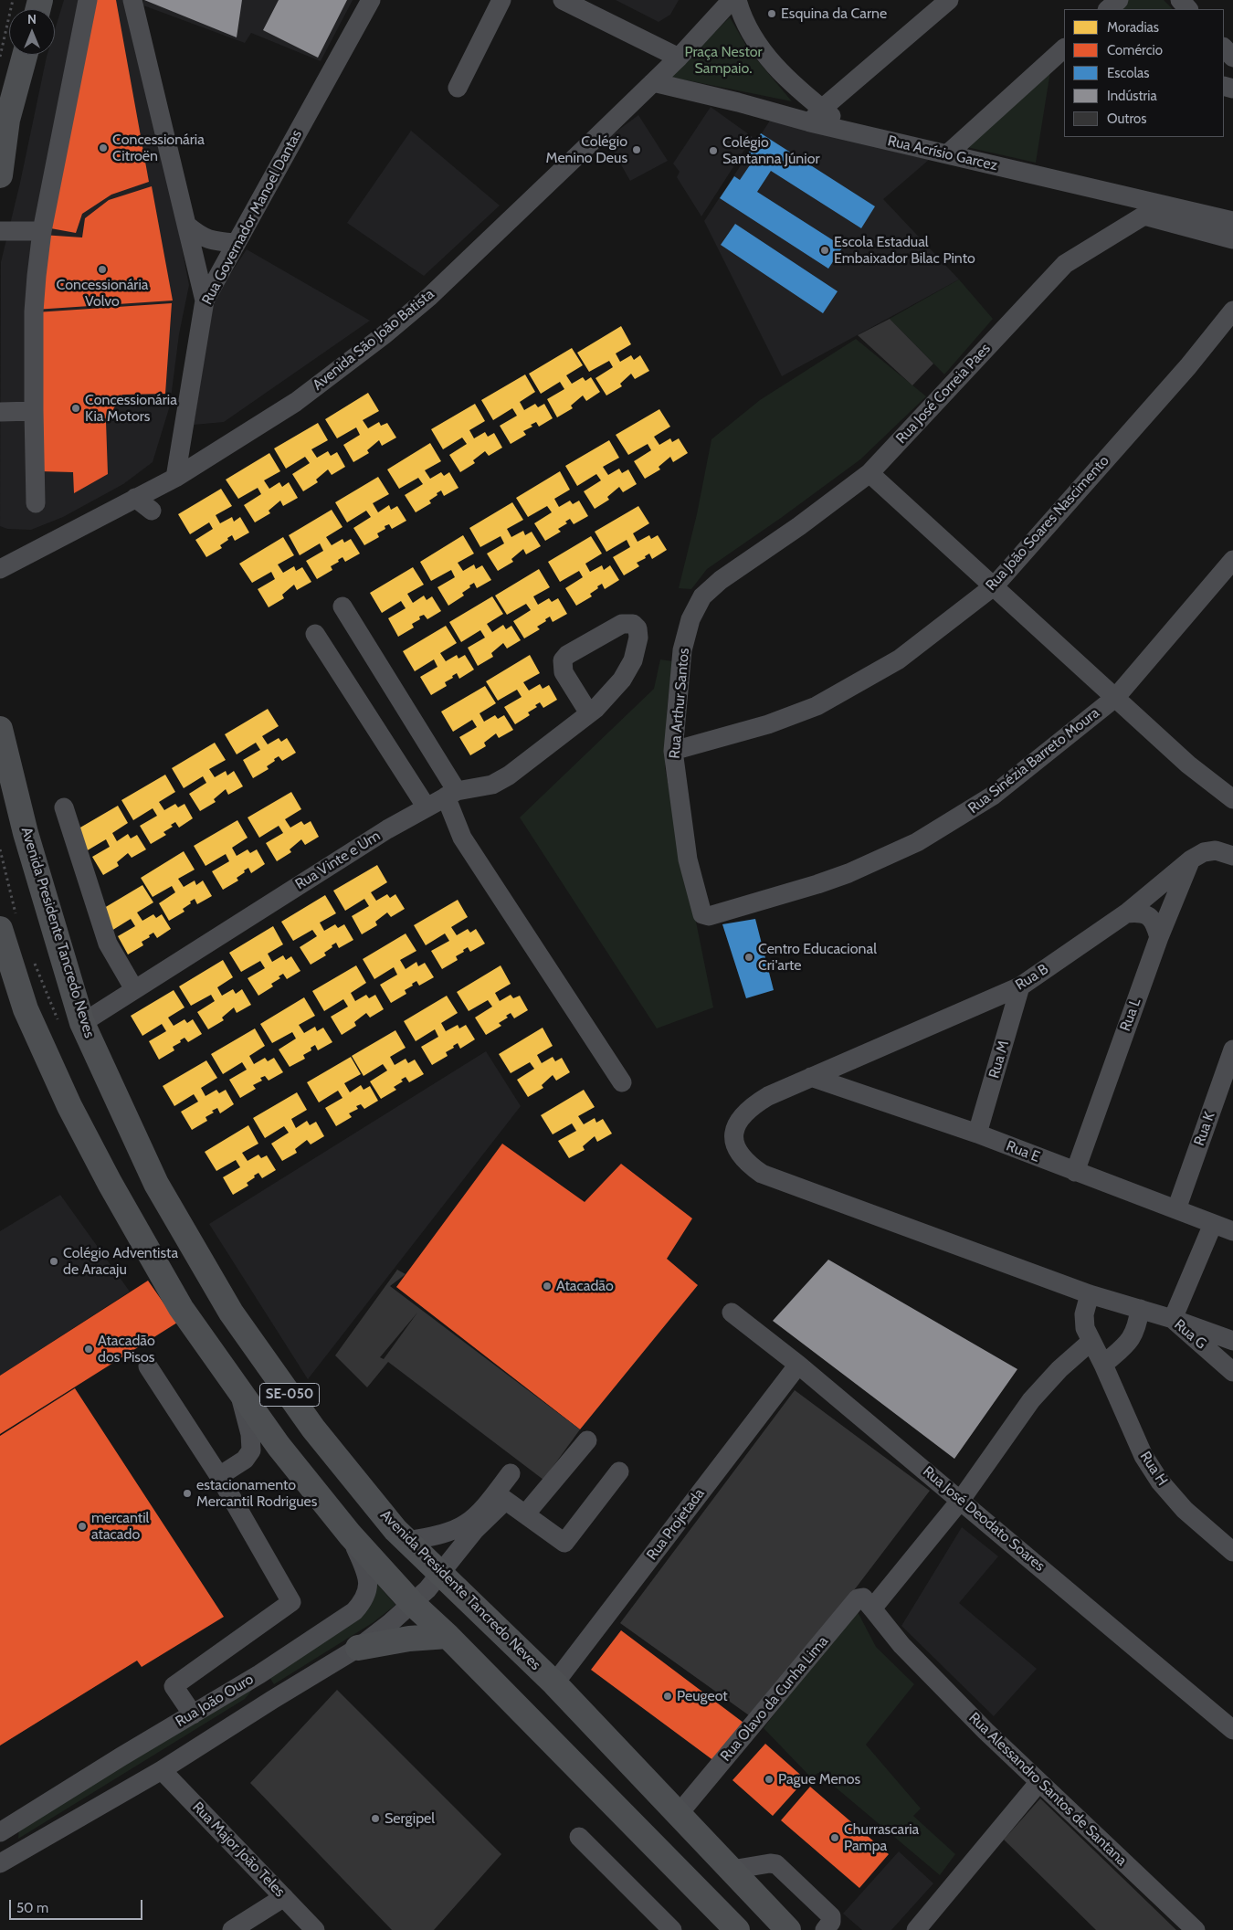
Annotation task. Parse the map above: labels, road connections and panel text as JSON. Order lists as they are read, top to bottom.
{
  "streets": {
    "main road": ["Avenida Presidente Tancredo Neves", "SE-050"],
    "street": [
      "Rua Acrísio Garcez",
      "Rua Governador Manoel Dantas",
      "Avenida São João Batista",
      "Rua José Correia Paes",
      "Rua João Soares Nascimento",
      "Rua Arthur Santos",
      "Rua Sinézia Barreto Moura",
      "Rua Vinte e Um",
      "Rua B",
      "Rua L",
      "Rua M",
      "Rua K",
      "Rua E",
      "Rua G",
      "Rua H",
      "Rua José Deodato Soares",
      "Rua Projetada",
      "Rua Olavo da Cunha Lima",
      "Rua João Ouro",
      "Rua Alessandro Santos de Santana",
      "Rua Major João Teles"
    ]
  },
  "crossings": [
    ["Rua Acrísio Garcez", "Avenida São João Batista"],
    ["Rua Acrísio Garcez", "Rua José Correia Paes"],
    ["Rua Governador Manoel Dantas", "Avenida São João Batista"],
    ["Rua José Correia Paes", "Rua Arthur Santos"],
    ["Rua João Soares Nascimento", "Rua Arthur Santos"],
    ["Rua Arthur Santos", "Rua Sinézia Barreto Moura"],
    ["Rua Vinte e Um", "Avenida Presidente Tancredo Neves"],
    ["Avenida Presidente Tancredo Neves", "Rua Projetada"],
    ["Avenida Presidente Tancredo Neves", "Rua Olavo da Cunha Lima"],
    ["Avenida Presidente Tancredo Neves", "Rua João Ouro"],
    ["Rua B", "Rua L"],
    ["Rua B", "Rua M"],
    ["Rua B", "Rua E"],
    ["Rua B", "Rua G"],
    ["Rua B", "Rua H"],
    ["Rua L", "Rua E"],
    ["Rua M", "Rua E"],
    ["Rua K", "Rua E"],
    ["Rua G", "Rua H"],
    ["SE-050", "Rua João Ouro"],
    ["Rua José Deodato Soares", "Rua Projetada"],
    ["Rua Olavo da Cunha Lima", "Rua Alessandro Santos de Santana"],
    ["Rua João Ouro", "Rua Major João Teles"]
  ],
  "parks": ["Praça Nestor Sampaio."],
  "places": [
    "Esquina da Carne",
    "Concessionária Citroën",
    "Colégio Menino Deus",
    "Colégio Santanna Júnior",
    "Escola Estadual Embaixador Bilac Pinto",
    "Concessionária Volvo",
    "Concessionária Kia Motors",
    "Centro Educacional Cri'arte",
    "Colégio Adventista de Aracaju",
    "Atacadão",
    "Atacadão dos Pisos",
    "estacionamento Mercantil Rodrigues",
    "mercantil atacado",
    "Peugeot",
    "Pague Menos",
    "Sergipel",
    "Churrascaria Pampa"
  ],
  "legend": [
    "Moradias",
    "Comércio",
    "Escolas",
    "Indústria",
    "Outros"
  ],
  "scale_bar": "50 m",
  "north": "top"
}
